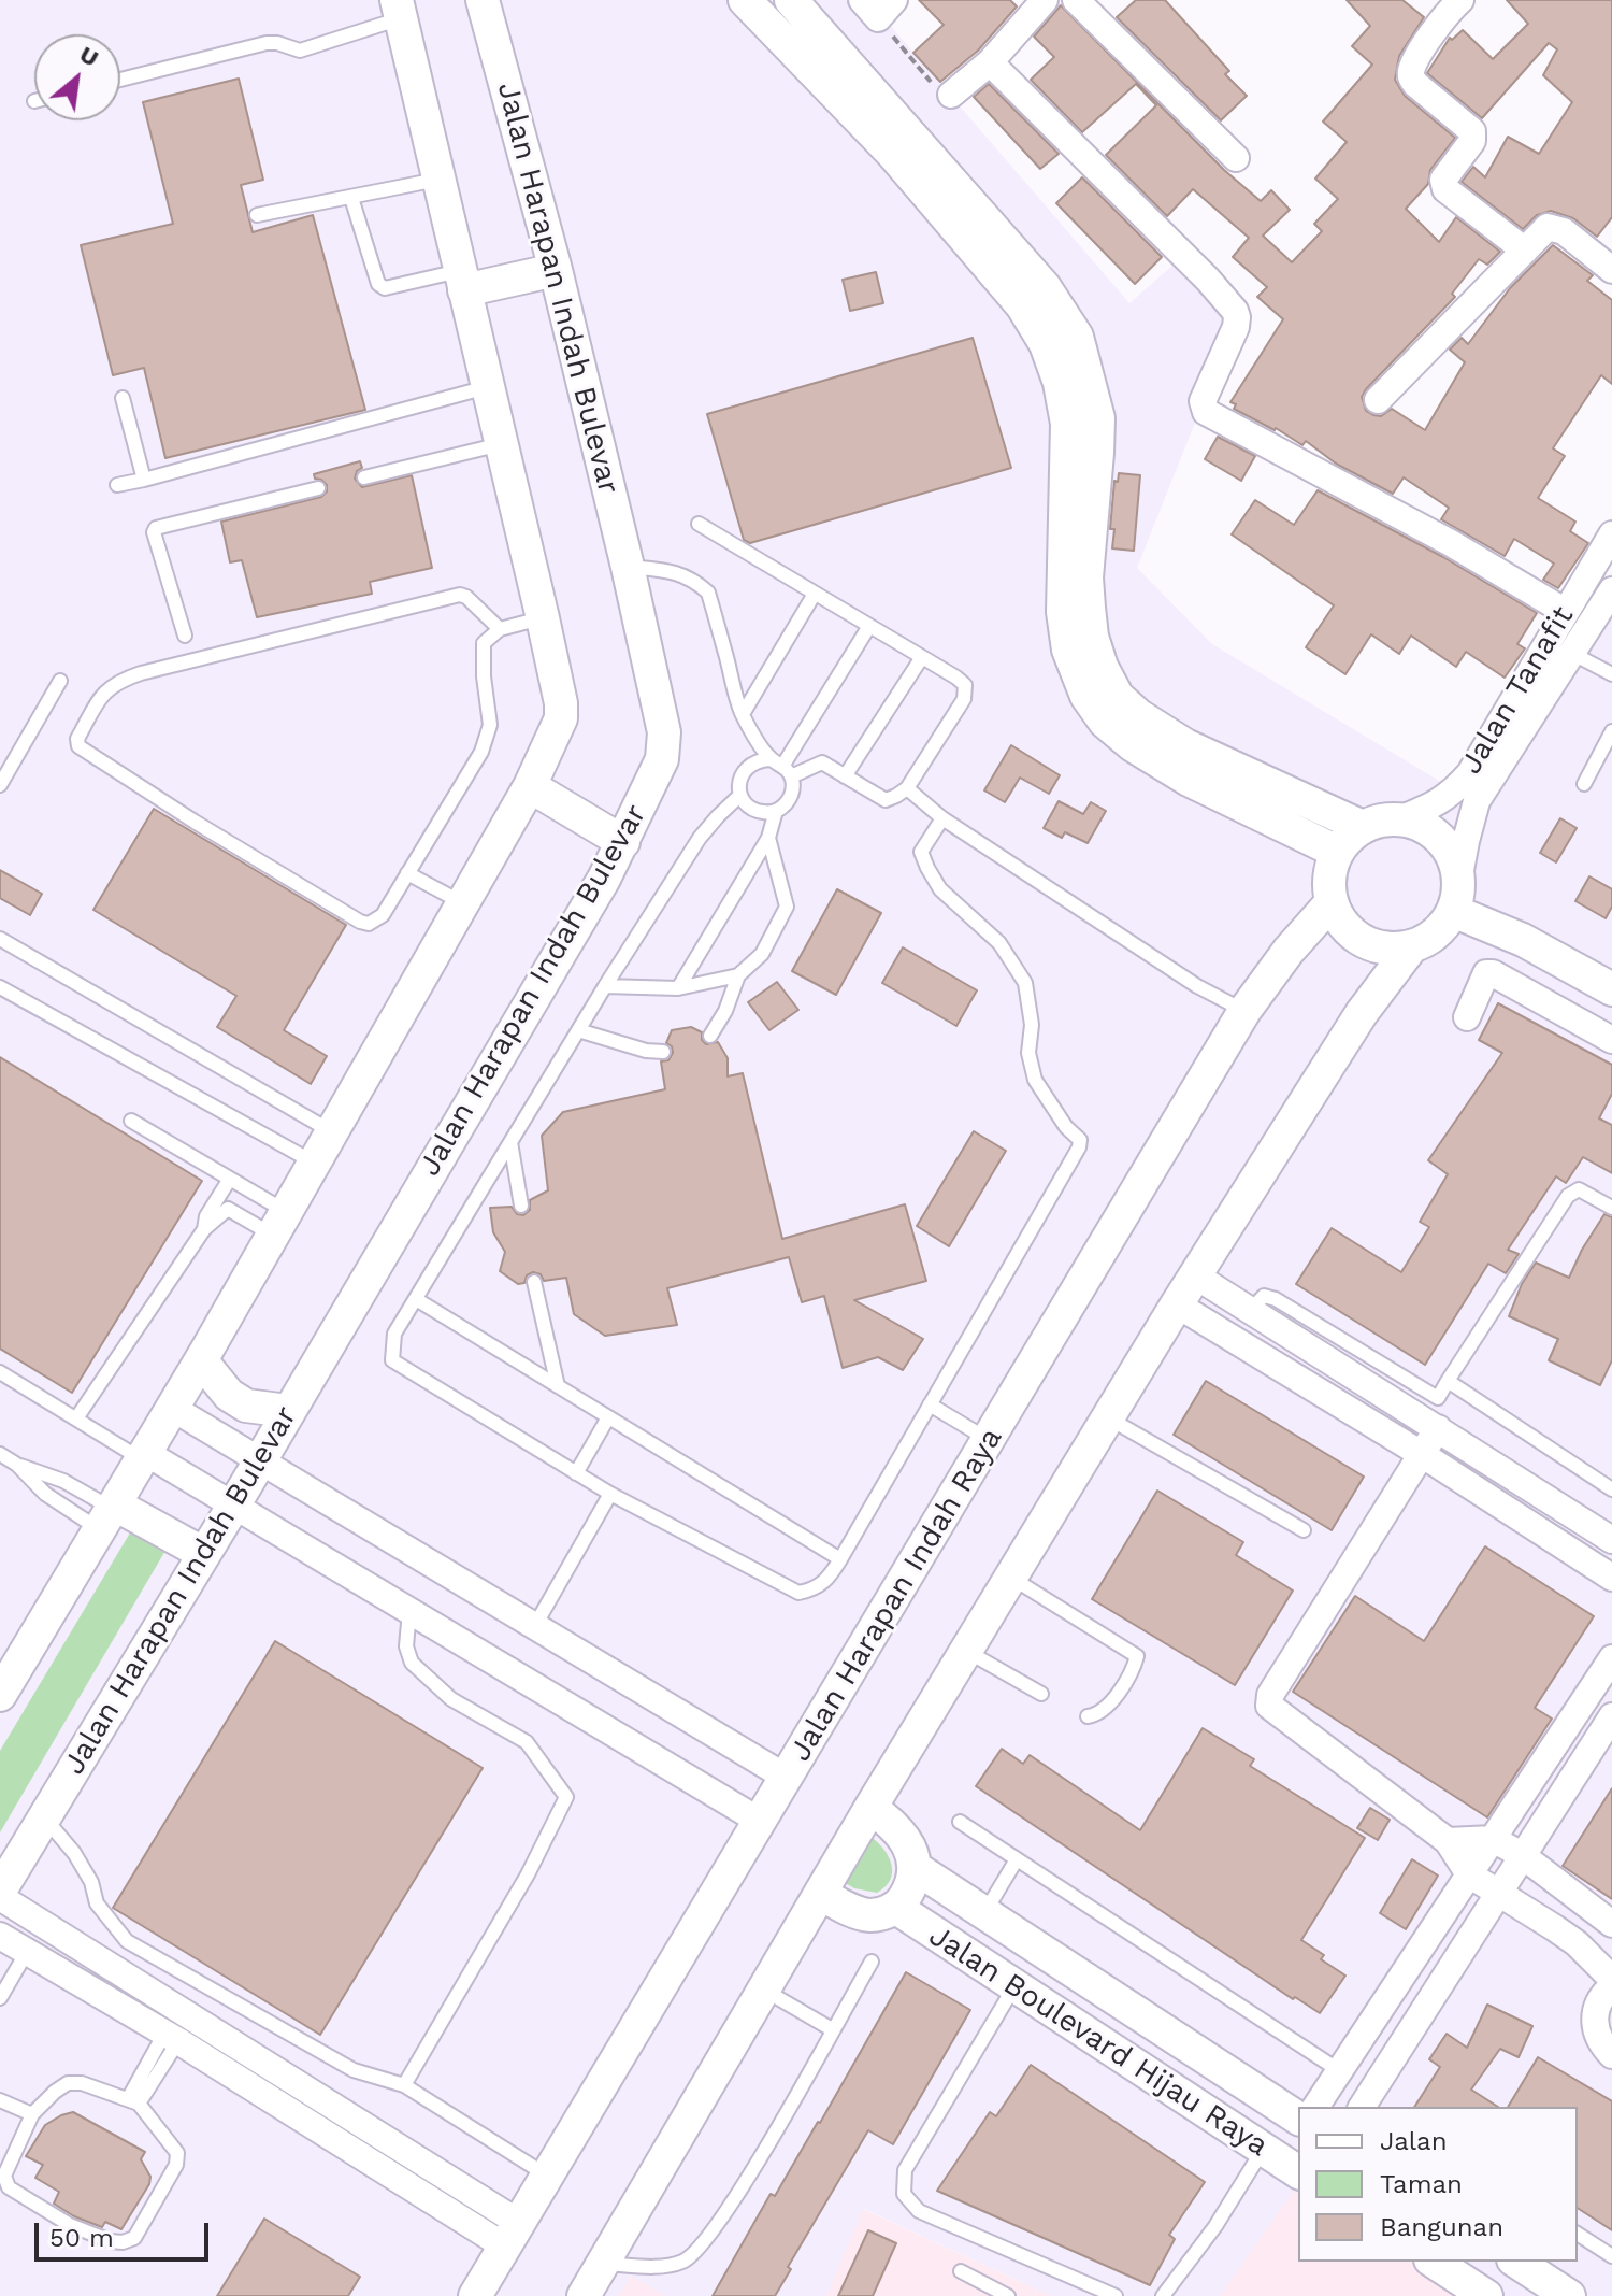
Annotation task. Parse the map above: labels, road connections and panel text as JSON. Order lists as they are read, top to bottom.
{
  "streets": {
    "street": [
      "Jalan Harapan Indah Bulevar",
      "Jalan Tanafit",
      "Jalan Harapan Indah Raya",
      "Jalan Boulevard Hijau Raya"
    ]
  },
  "crossings": [
    ["Jalan Tanafit", "Jalan Harapan Indah Raya"]
  ],
  "legend": ["Jalan", "Taman", "Bangunan"],
  "scale_bar": "50 m",
  "north": "top right"
}
